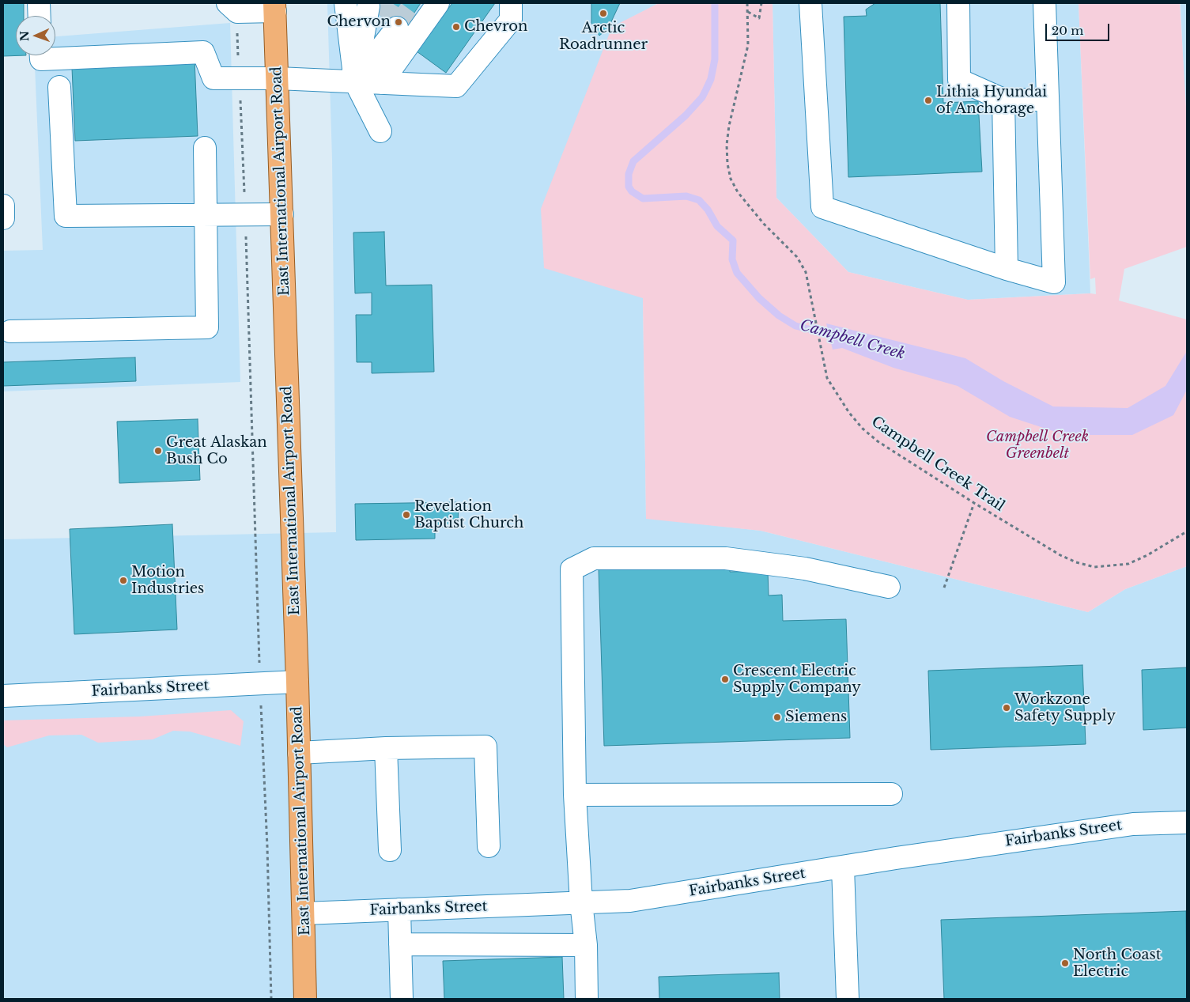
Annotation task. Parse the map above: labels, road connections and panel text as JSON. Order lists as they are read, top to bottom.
{
  "streets": {
    "main road": ["East International Airport Road"],
    "street": ["Fairbanks Street"],
    "path": ["Campbell Creek Trail"]
  },
  "crossings": [
    ["East International Airport Road", "Fairbanks Street"]
  ],
  "water": ["Campbell Creek"],
  "parks": ["Campbell Creek Greenbelt"],
  "places": [
    "Arctic Roadrunner",
    "Chervon",
    "Chevron",
    "Lithia Hyundai of Anchorage",
    "Great Alaskan Bush Co",
    "Revelation Baptist Church",
    "Motion Industries",
    "Crescent Electric Supply Company",
    "Workzone Safety Supply",
    "Siemens",
    "North Coast Electric"
  ],
  "scale_bar": "20 m",
  "north": "left"
}
